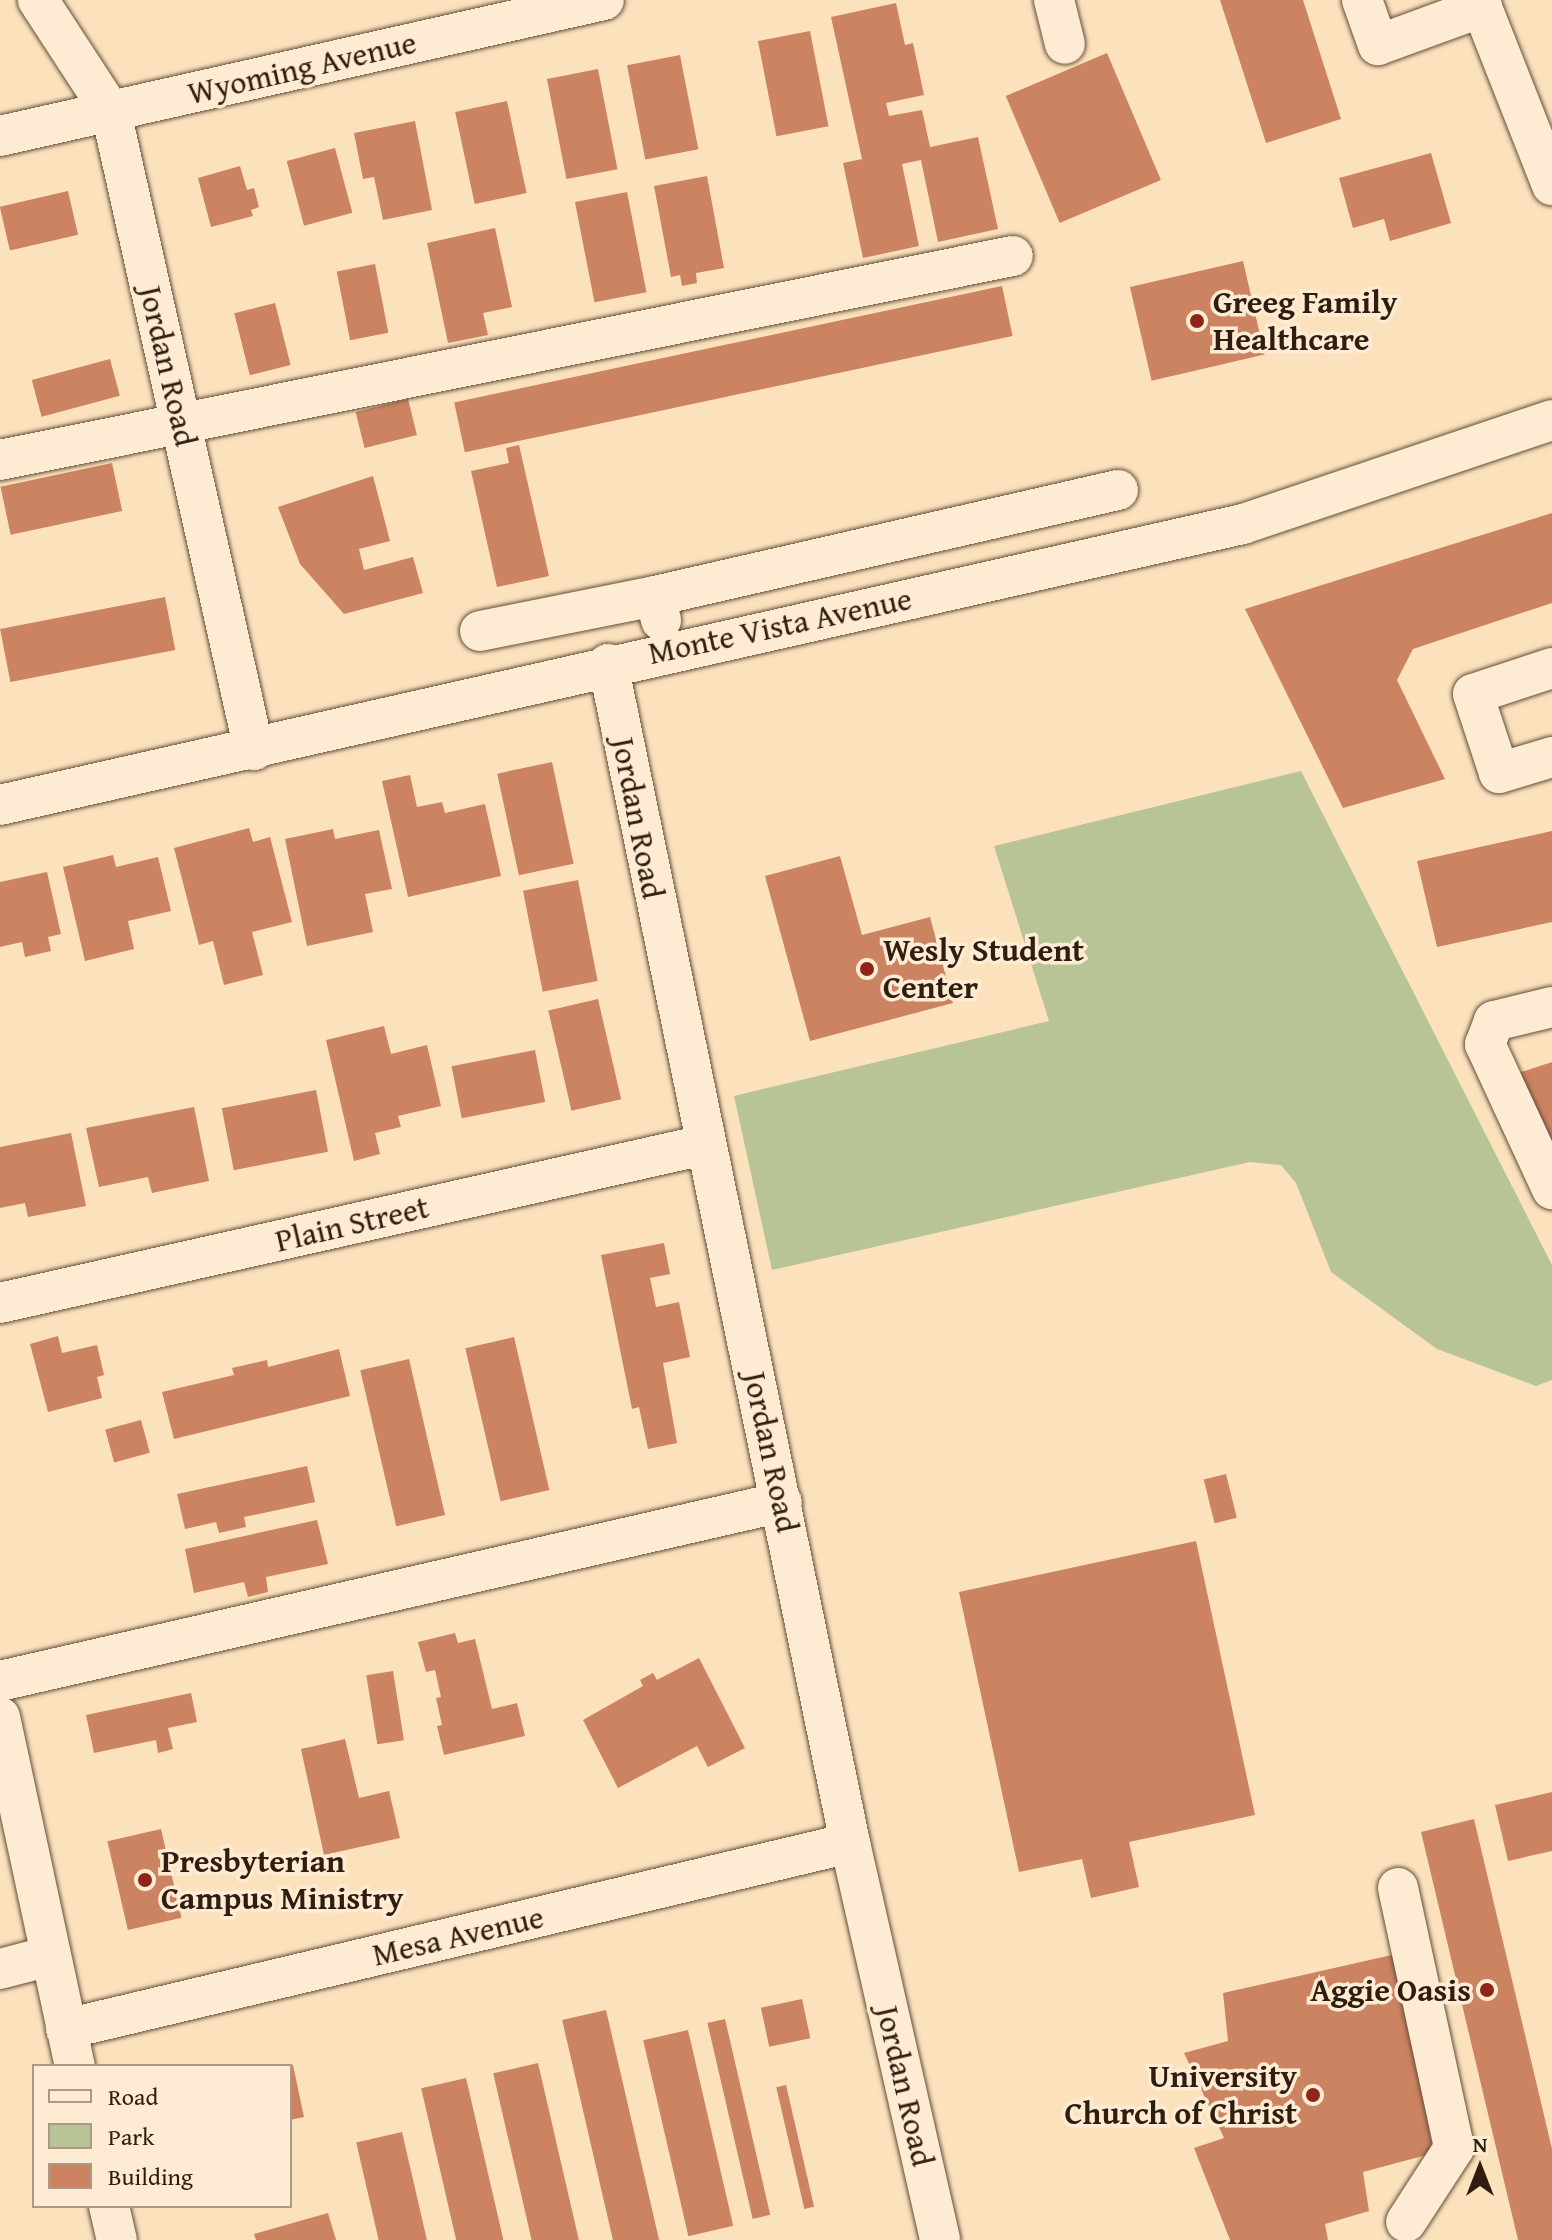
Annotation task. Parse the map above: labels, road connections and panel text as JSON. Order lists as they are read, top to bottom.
{
  "streets": {
    "street": [
      "Wyoming Avenue",
      "Jordan Road",
      "Monte Vista Avenue",
      "Plain Street",
      "Mesa Avenue"
    ]
  },
  "crossings": [
    ["Wyoming Avenue", "Jordan Road"],
    ["Jordan Road", "Monte Vista Avenue"],
    ["Jordan Road", "Plain Street"],
    ["Jordan Road", "Mesa Avenue"]
  ],
  "places": [
    "Greeg Family Healthcare",
    "Wesly Student Center",
    "Presbyterian Campus Ministry",
    "Aggie Oasis",
    "University Church of Christ"
  ],
  "legend": ["Road", "Park", "Building"],
  "north": "top"
}
